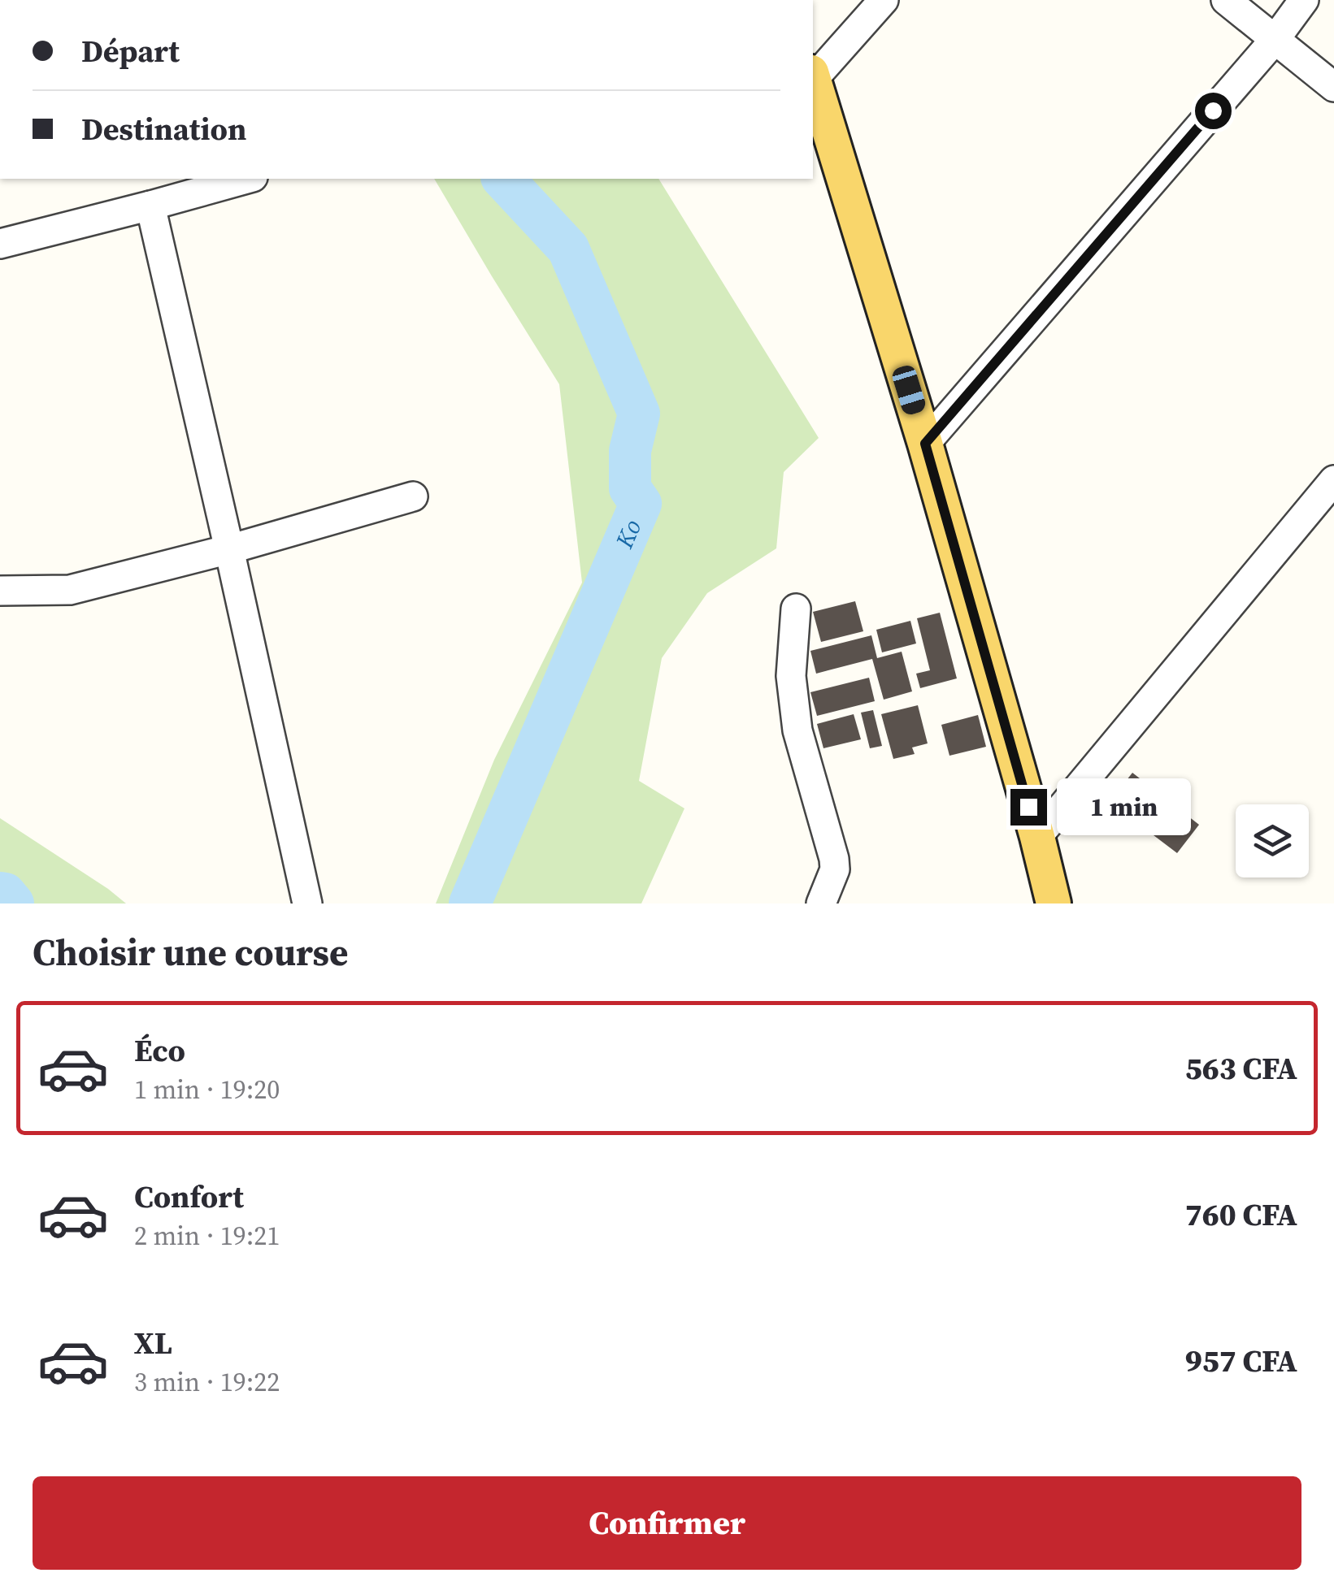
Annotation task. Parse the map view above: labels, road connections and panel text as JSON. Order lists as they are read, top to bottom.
{
  "water": ["Ko"],
  "page": {
    "banner": ["Départ", "Destination"],
    "bubble": "1 min",
    "heading": "Choisir une course",
    "list": [
      {
        "name": "Éco",
        "note": "1 min · 19:20",
        "value": "563 CFA"
      },
      {
        "name": "Confort",
        "note": "2 min · 19:21",
        "value": "760 CFA"
      },
      {
        "name": "XL",
        "note": "3 min · 19:22",
        "value": "957 CFA"
      }
    ],
    "buttons": "Confirmer"
  }
}
